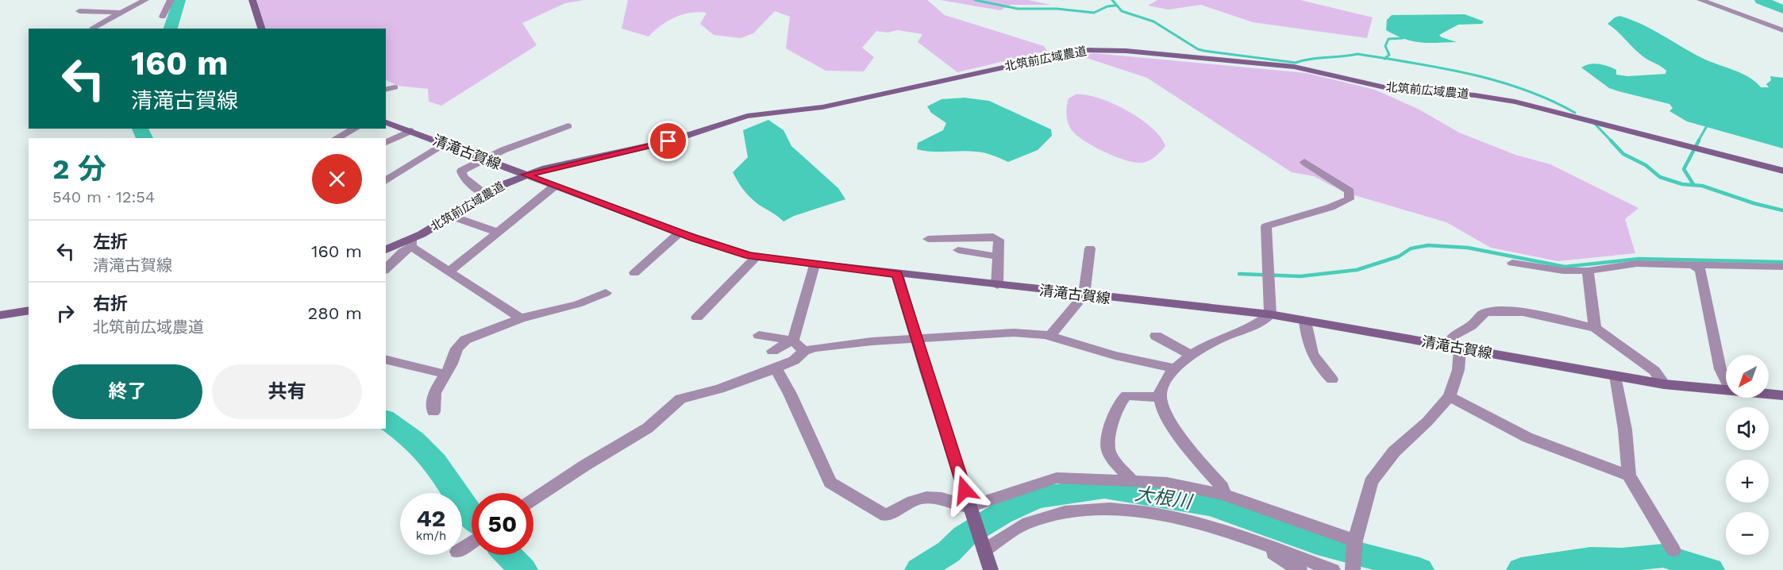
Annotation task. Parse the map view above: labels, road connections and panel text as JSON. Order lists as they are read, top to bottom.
{
  "streets": {
    "main road": ["北筑前広域農道", "清滝古賀線"]
  },
  "crossings": [
    ["北筑前広域農道", "清滝古賀線"]
  ],
  "water": ["大根川"],
  "north": "bottom left",
  "page": {
    "turn": ["160 m", "清滝古賀線"],
    "heading": ["2 分", "540 m · 12:54"],
    "list": [
      {
        "name": "左折",
        "note": "清滝古賀線",
        "value": "160 m"
      },
      {
        "name": "右折",
        "note": "北筑前広域農道",
        "value": "280 m"
      }
    ],
    "map_buttons": ["+", "−"],
    "buttons": ["終了", "共有"],
    "speed": "42 km/h",
    "limit": "50"
  }
}
